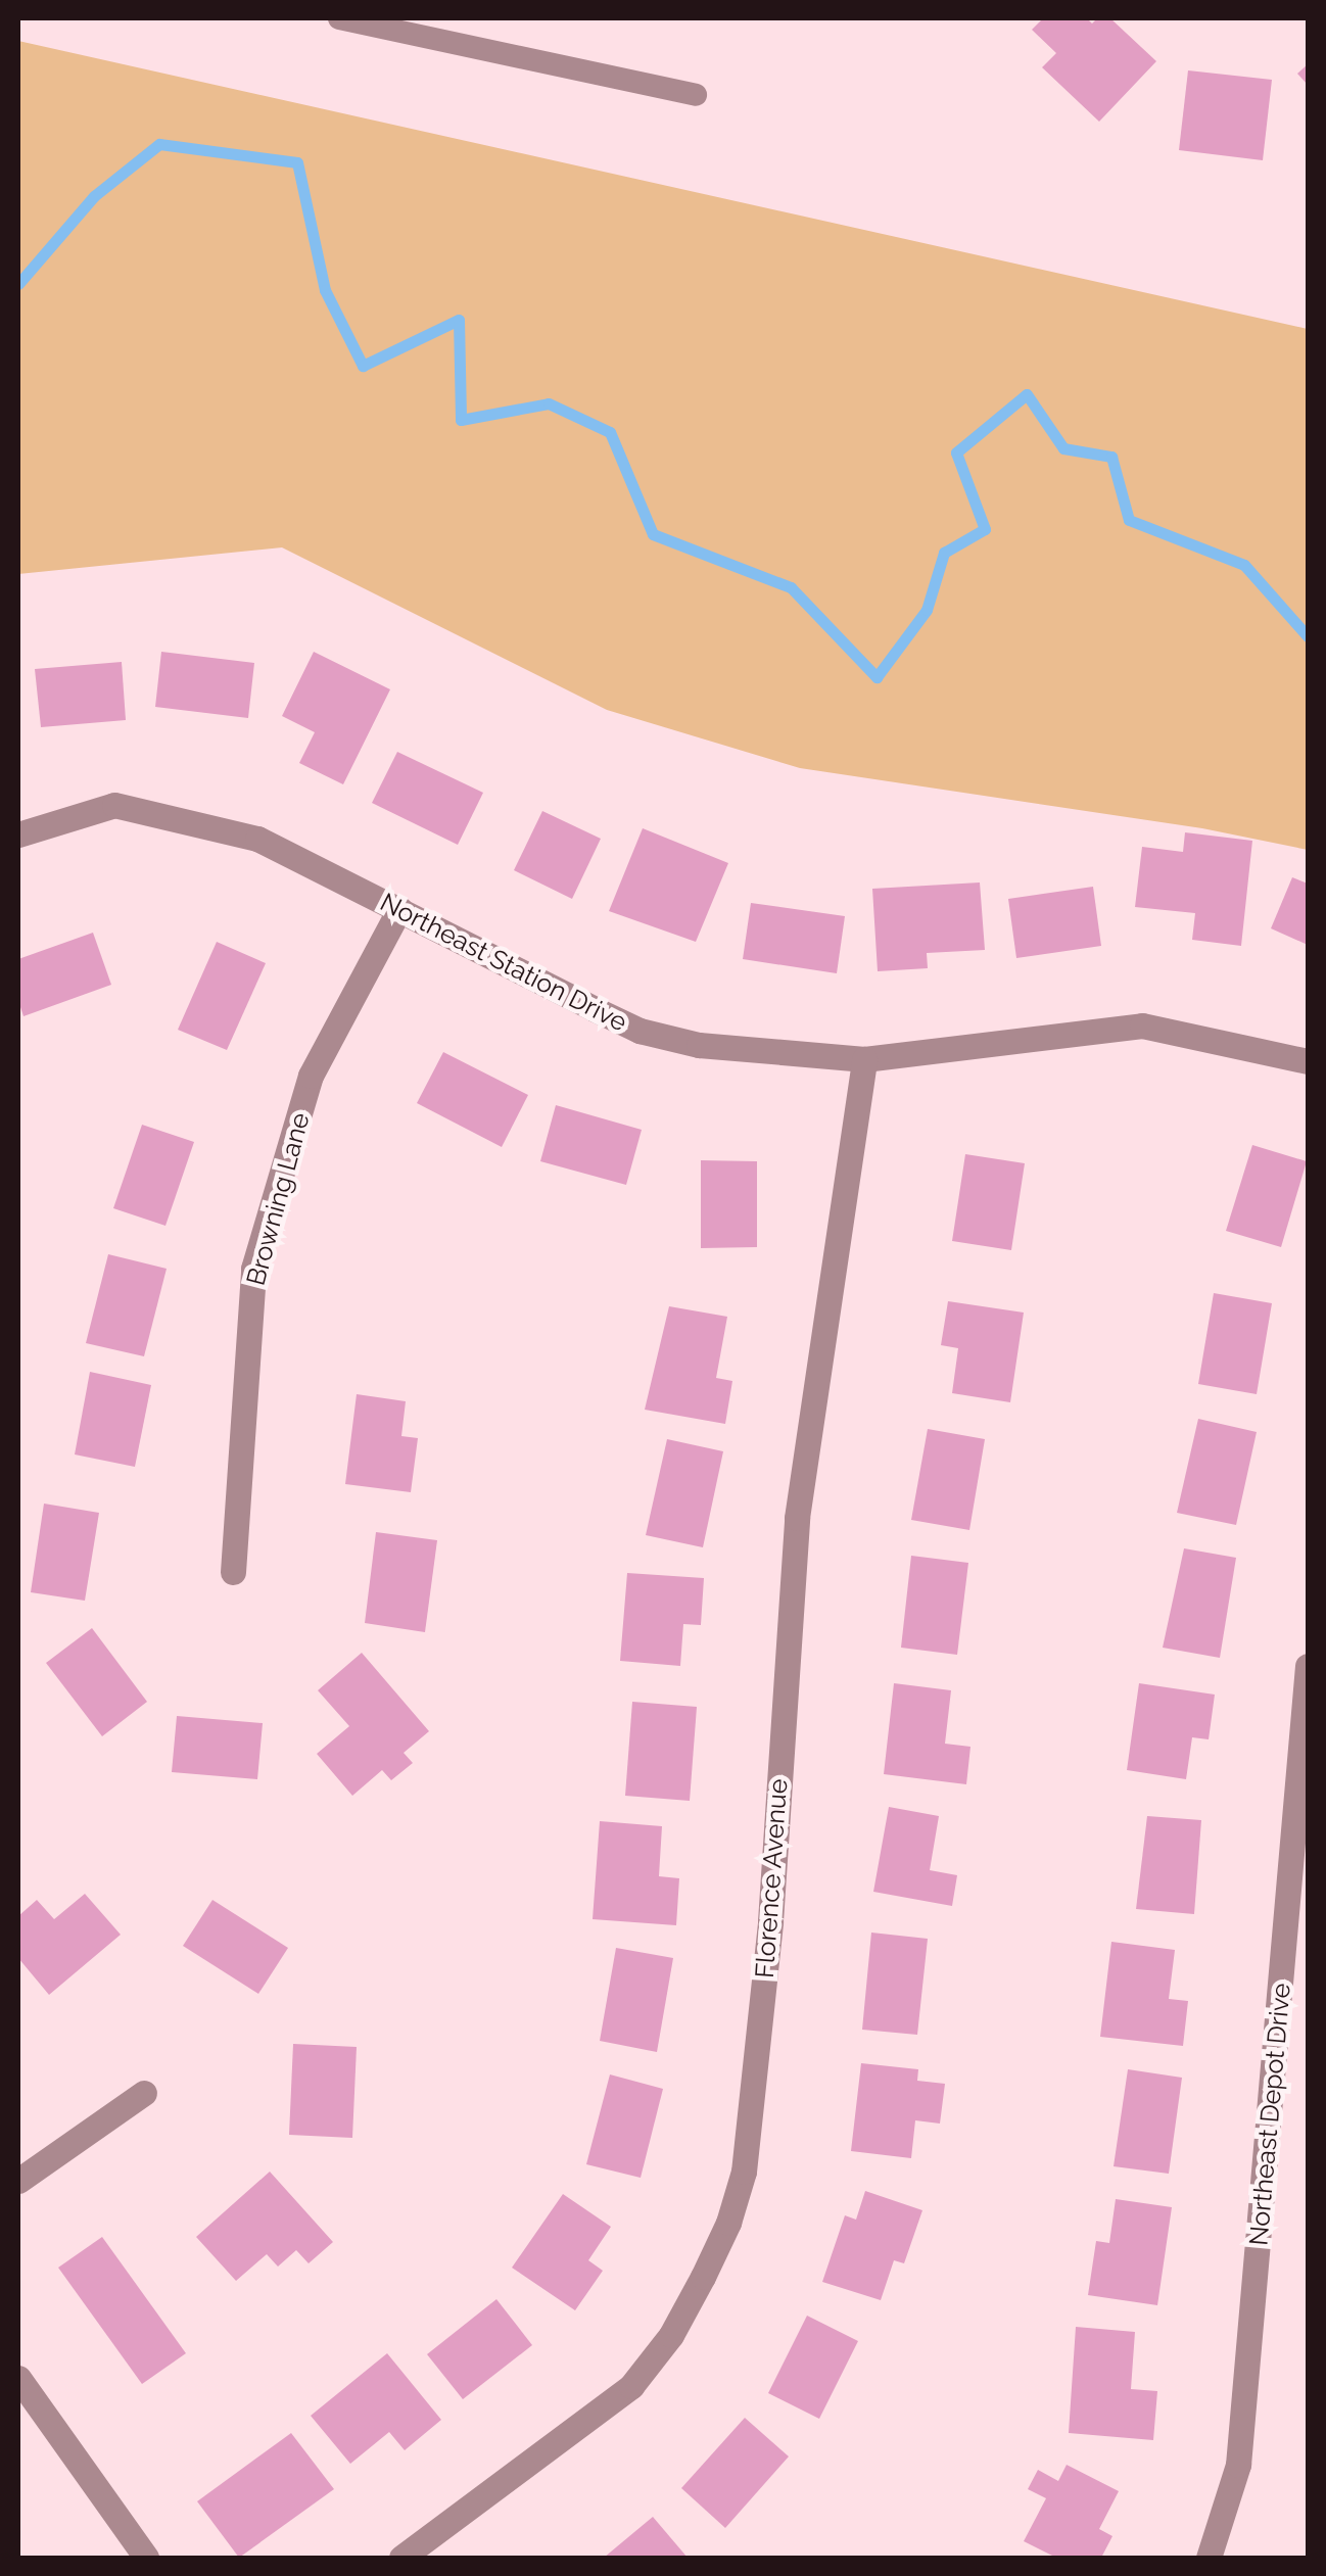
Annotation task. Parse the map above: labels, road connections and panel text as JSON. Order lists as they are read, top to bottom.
{
  "streets": {
    "street": [
      "Northeast Station Drive",
      "Browning Lane",
      "Florence Avenue",
      "Northeast Depot Drive"
    ]
  },
  "crossings": [
    ["Northeast Station Drive", "Browning Lane"],
    ["Northeast Station Drive", "Florence Avenue"]
  ]
}
